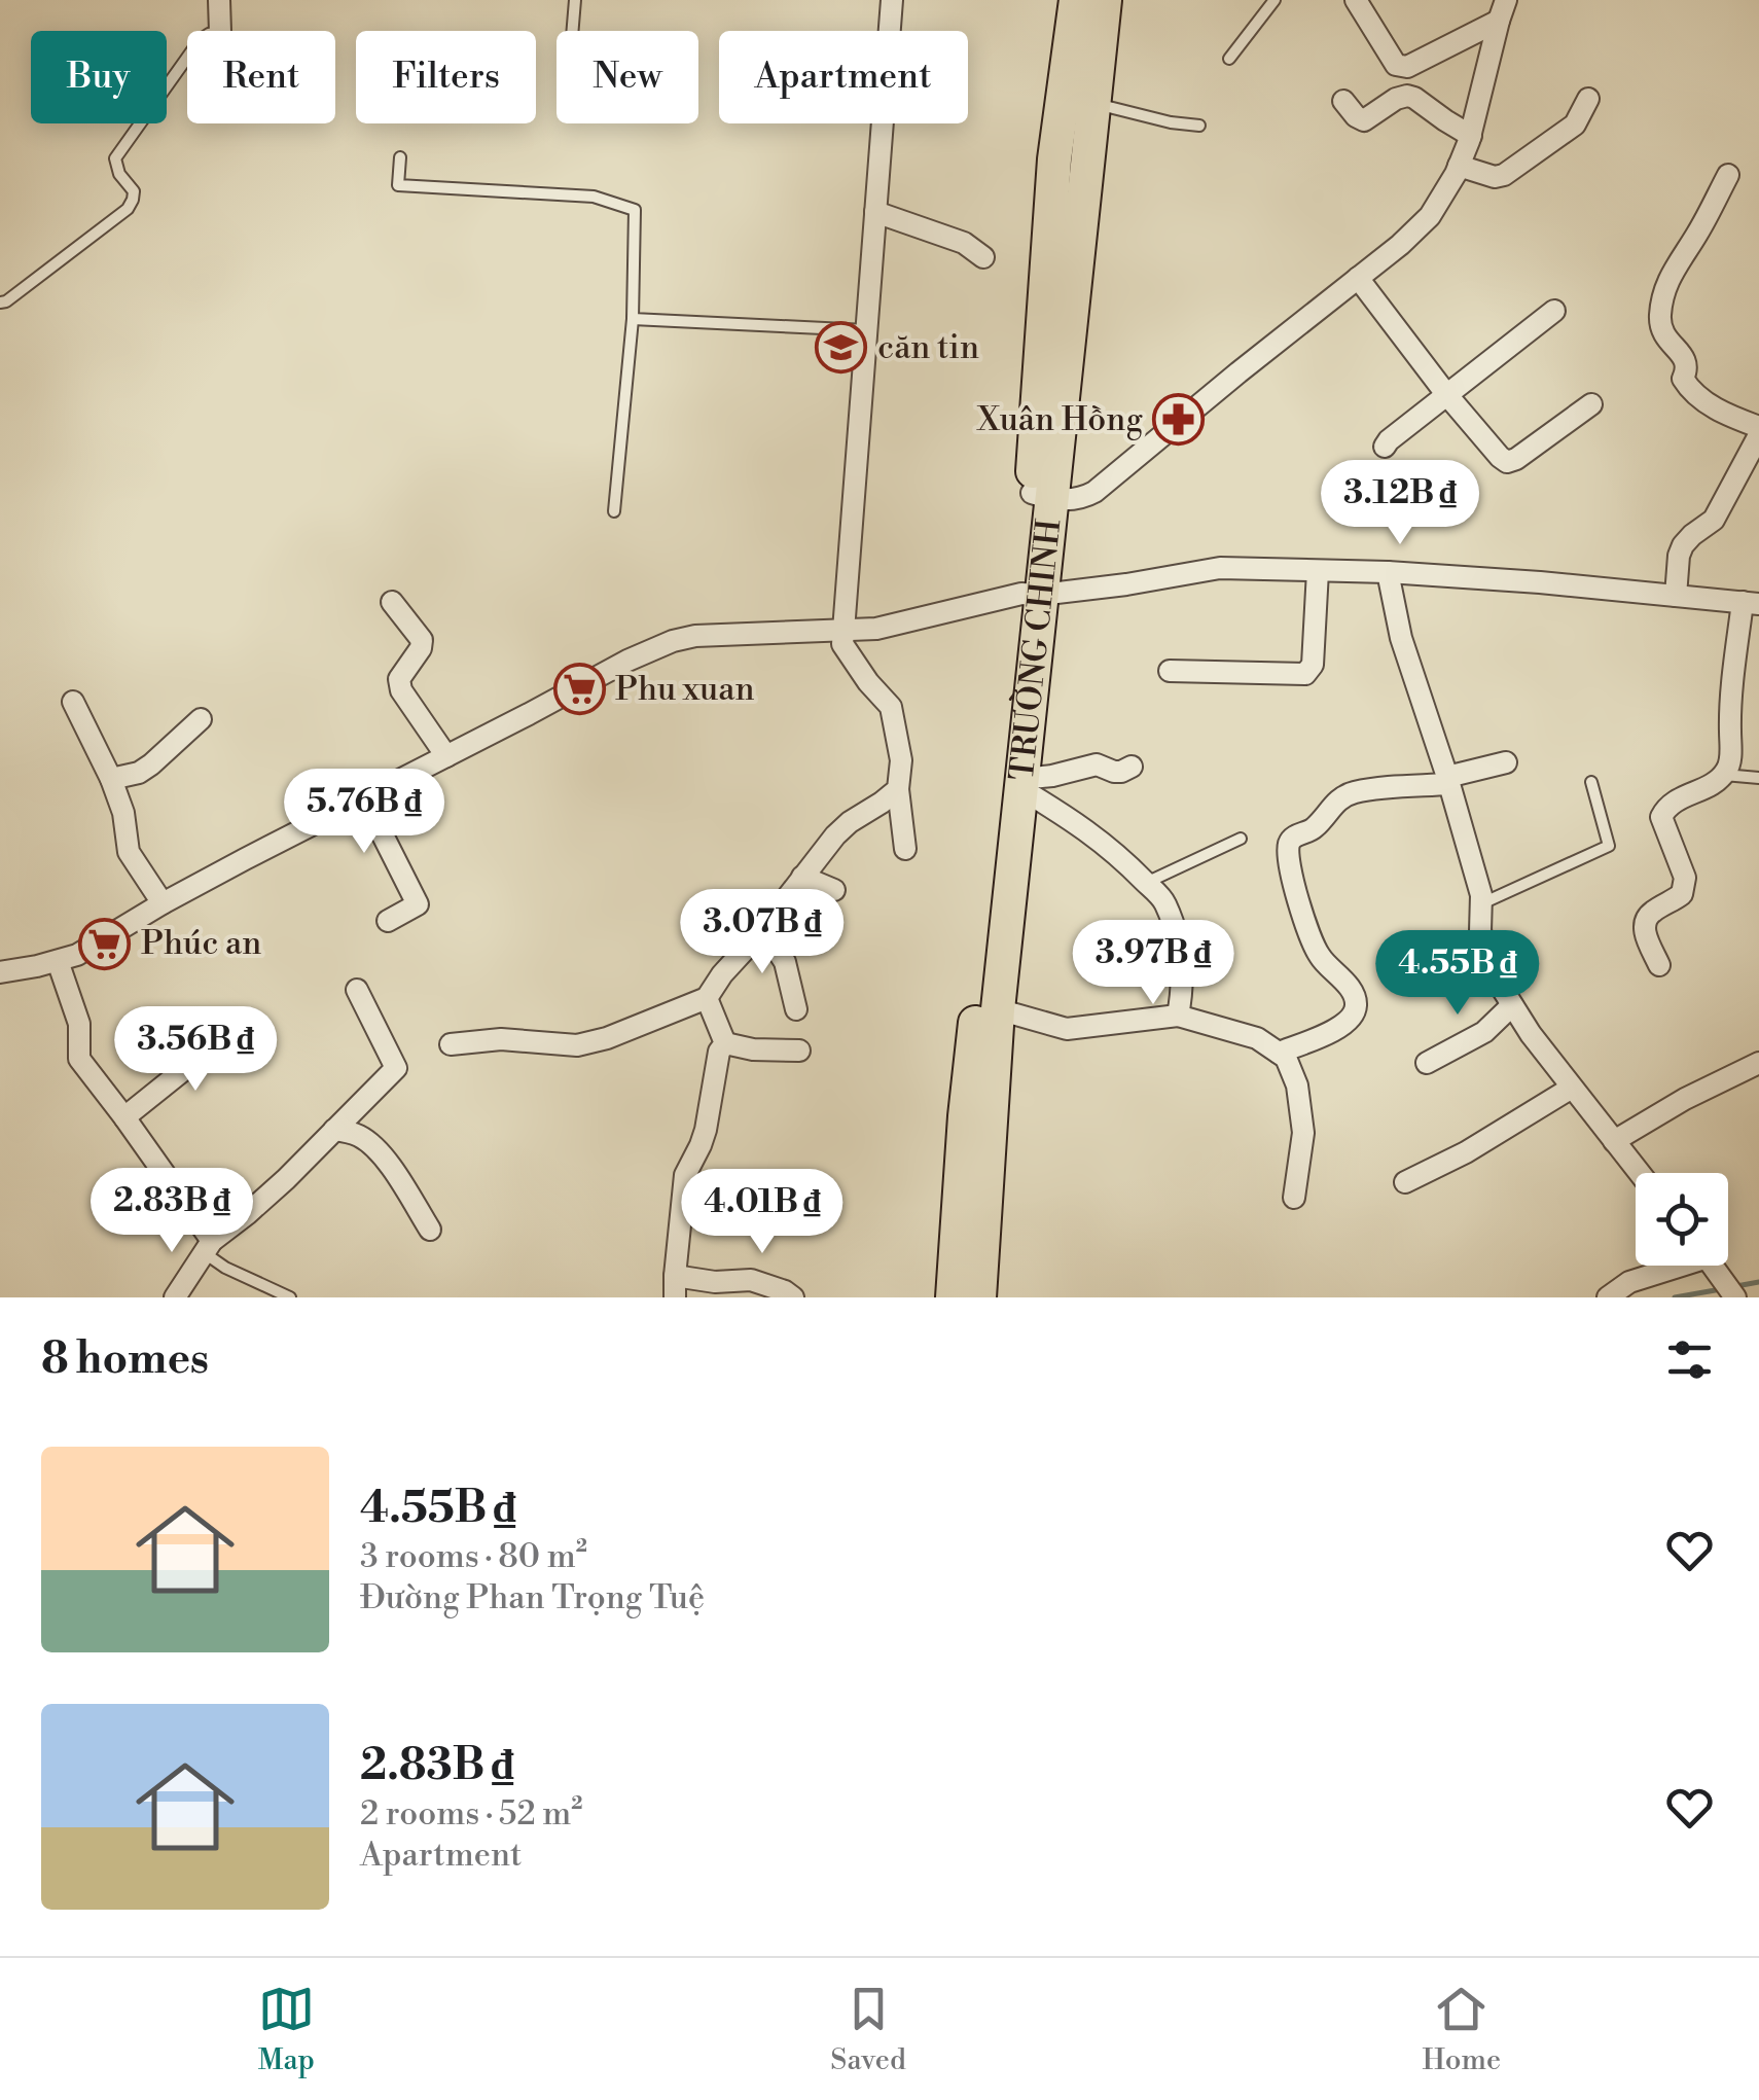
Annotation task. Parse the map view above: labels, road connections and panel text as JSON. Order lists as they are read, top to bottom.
{
  "streets": {
    "highway": ["TRƯỜNG CHINH"]
  },
  "places": {
    "school or university": ["căn tin"],
    "pharmacy": ["Xuân Hồng"],
    "supermarket": ["Phu xuan", "Phúc an"]
  },
  "page": {
    "chip": [
      "Buy",
      "Rent",
      "Filters",
      "New",
      "Apartment"
    ],
    "price": [
      "3.12B ₫",
      "5.76B ₫",
      "3.07B ₫",
      "3.97B ₫",
      "4.55B ₫",
      "3.56B ₫",
      "2.83B ₫",
      "4.01B ₫"
    ],
    "heading": "8 homes",
    "list": [
      {
        "name": "4.55B ₫",
        "note": "3 rooms · 80 m² · Đường Phan Trọng Tuệ"
      },
      {
        "name": "2.83B ₫",
        "note": "2 rooms · 52 m² · Apartment"
      }
    ],
    "tabs": ["Map", "Saved", "Home"]
  }
}
